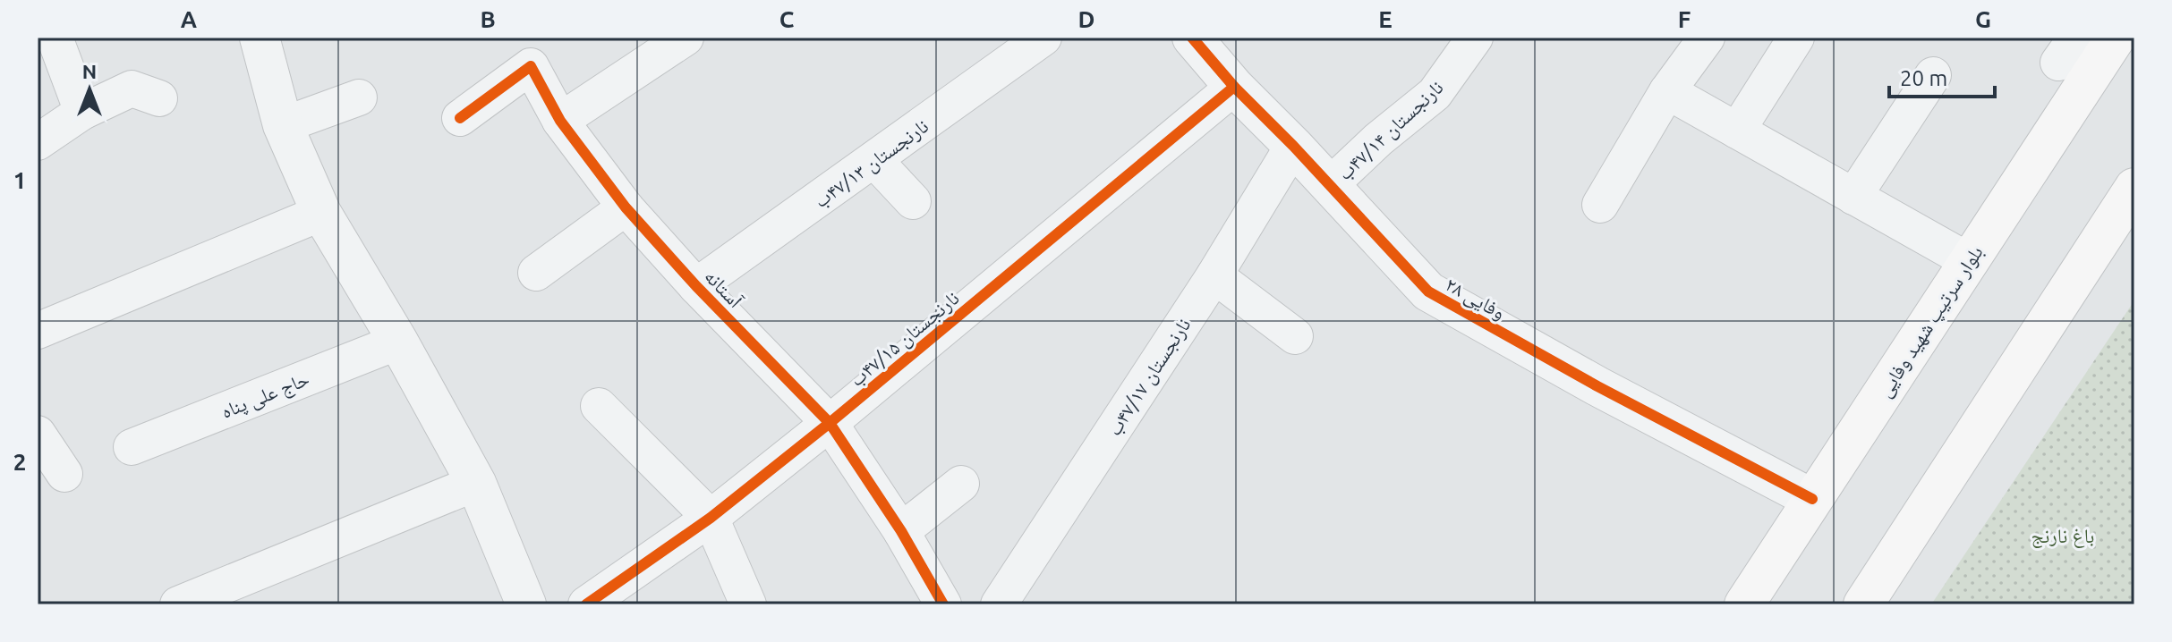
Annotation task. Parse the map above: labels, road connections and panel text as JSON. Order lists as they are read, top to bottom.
{
  "streets": {
    "main road": ["بلوار سرتیپ شهید وفایی"],
    "street": [
      "نارنجستان ۴۷/۱۴ب",
      "نارنجستان ۴۷/۱۳ب",
      "آستانه",
      "وفایی ۲۸",
      "نارنجستان ۴۷/۱۵ب",
      "نارنجستان ۴۷/۱۷ب",
      "حاج علی پناه"
    ]
  },
  "crossings": [
    ["نارنجستان ۴۷/۱۴ب", "وفایی ۲۸"],
    ["نارنجستان ۴۷/۱۳ب", "آستانه"],
    ["آستانه", "نارنجستان ۴۷/۱۵ب"],
    ["وفایی ۲۸", "بلوار سرتیپ شهید وفایی"],
    ["وفایی ۲۸", "نارنجستان ۴۷/۱۵ب"],
    ["وفایی ۲۸", "نارنجستان ۴۷/۱۷ب"]
  ],
  "parks": ["باغ نارنج"],
  "scale_bar": "20 m",
  "north": "top",
  "grid": {
    "columns": [
      "A",
      "B",
      "C",
      "D",
      "E",
      "F",
      "G"
    ],
    "rows": ["1", "2"]
  }
}
